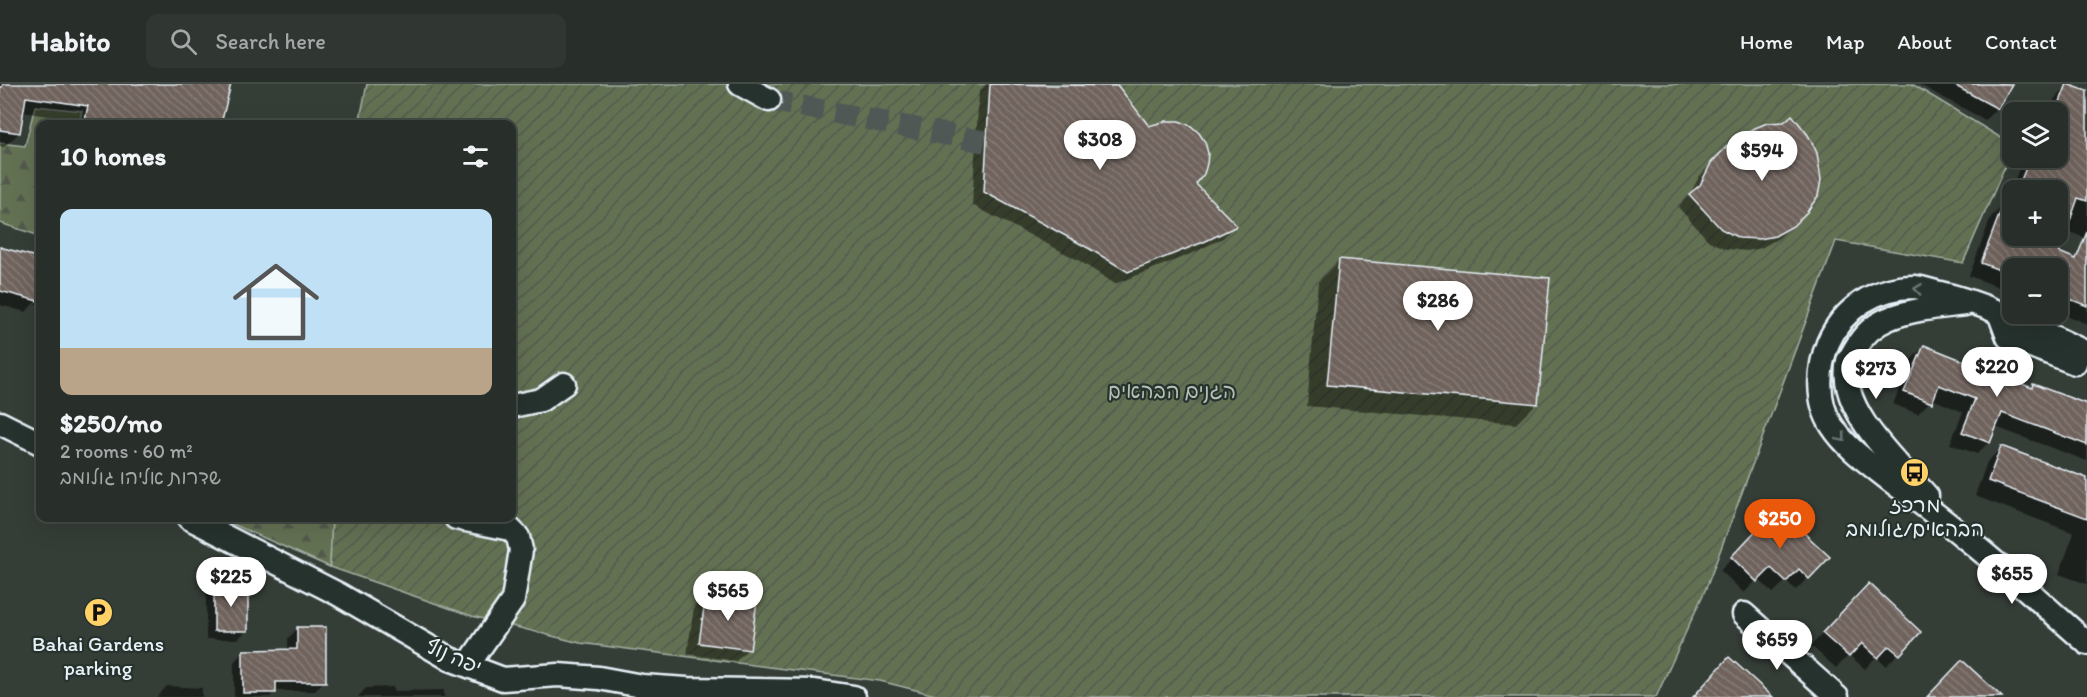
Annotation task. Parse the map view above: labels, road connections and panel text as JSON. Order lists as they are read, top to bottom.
{
  "streets": {
    "street": ["יפה נוף"]
  },
  "parks": ["הגנים הבהאים"],
  "places": {
    "bus stop": ["מרכז הבהאים/גולומב"],
    "parking": ["Bahai Gardens parking"]
  },
  "page": {
    "header": "Habito",
    "search": "Search here",
    "nav": [
      "Home",
      "Map",
      "About",
      "Contact"
    ],
    "map_buttons": ["+", "−"],
    "price": [
      "$308",
      "$594",
      "$286",
      "$220",
      "$273",
      "$250",
      "$655",
      "$225",
      "$565",
      "$659"
    ],
    "heading": "10 homes",
    "list": [
      {
        "name": "$250/mo",
        "note": "2 rooms · 60 m² · שדרות אליהו גולומב"
      }
    ]
  }
}
